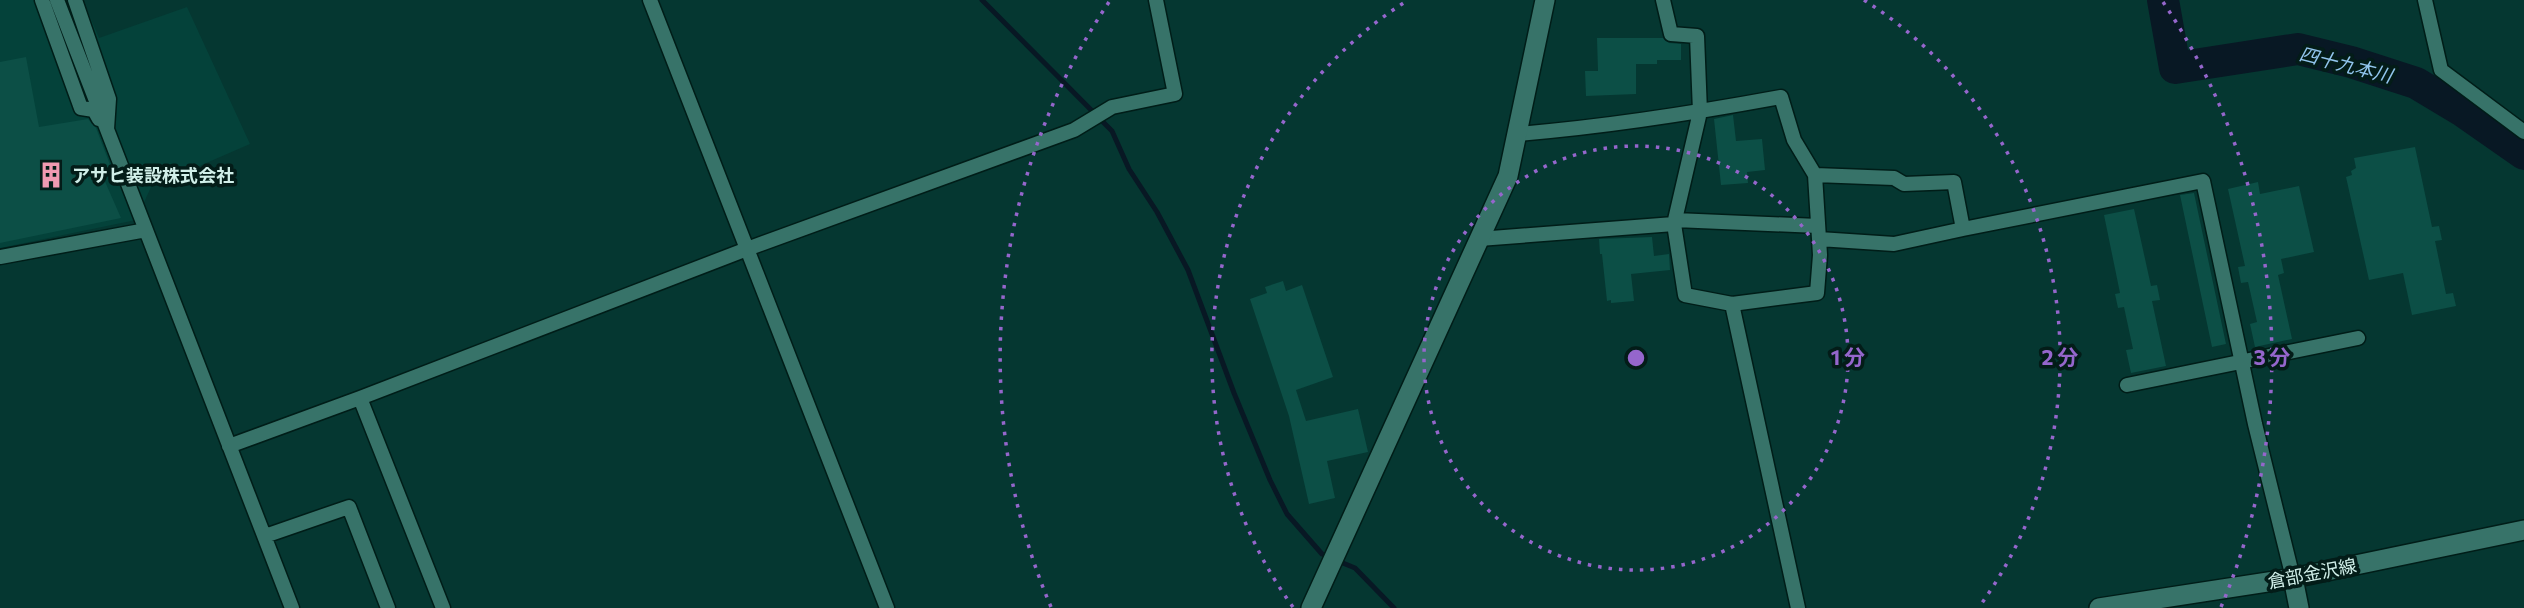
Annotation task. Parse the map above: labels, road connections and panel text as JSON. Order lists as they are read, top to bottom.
{
  "streets": {
    "street": ["倉部金沢線"]
  },
  "water": ["四十九本川"],
  "places": {
    "building": ["アサヒ装設株式会社"]
  },
  "rings": ["1 分", "2 分", "3 分"]
}
